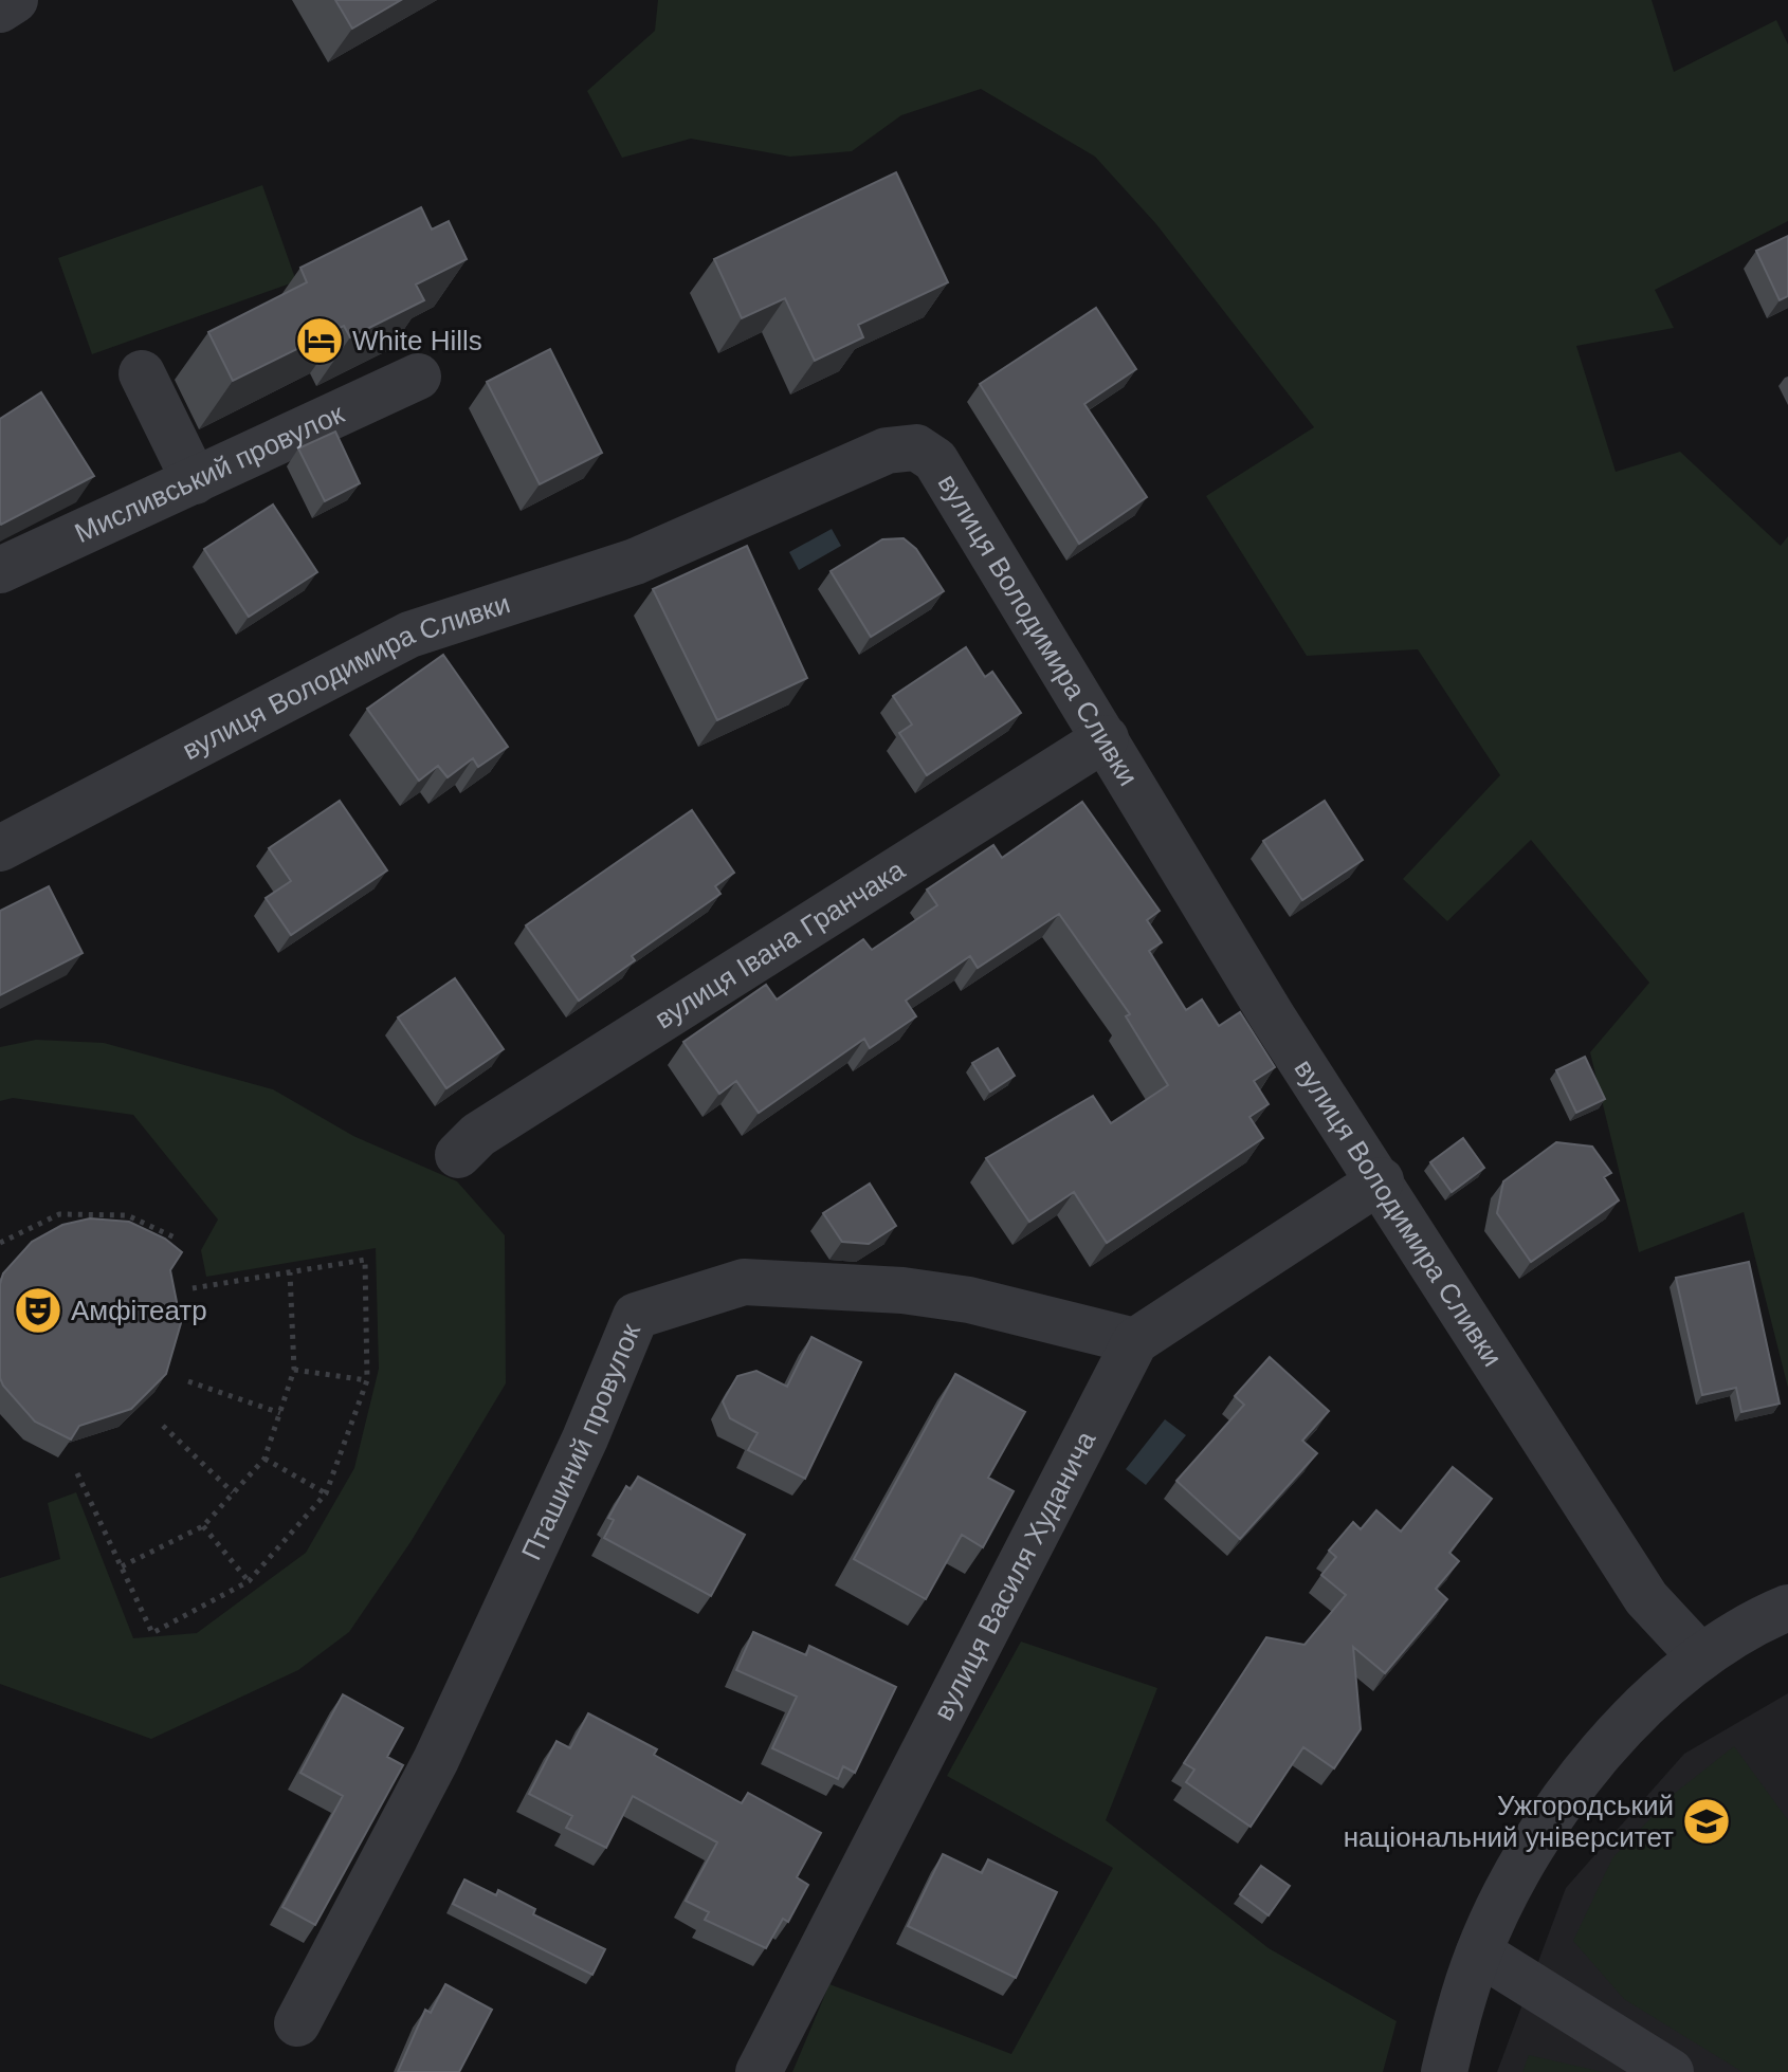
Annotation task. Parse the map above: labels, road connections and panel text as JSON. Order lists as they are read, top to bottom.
{
  "streets": {
    "street": [
      "Мисливський провулок",
      "вулиця Володимира Сливки",
      "вулиця Івана Гранчака",
      "Пташиний провулок",
      "вулиця Василя Худанича"
    ]
  },
  "crossings": [
    ["вулиця Володимира Сливки", "вулиця Івана Гранчака"],
    ["вулиця Володимира Сливки", "вулиця Василя Худанича"],
    ["Пташиний провулок", "вулиця Василя Худанича"]
  ],
  "places": {
    "hotel": ["White Hills"],
    "theatre": ["Амфітеатр"],
    "school or university": ["Ужгородський національний університет"]
  }
}
